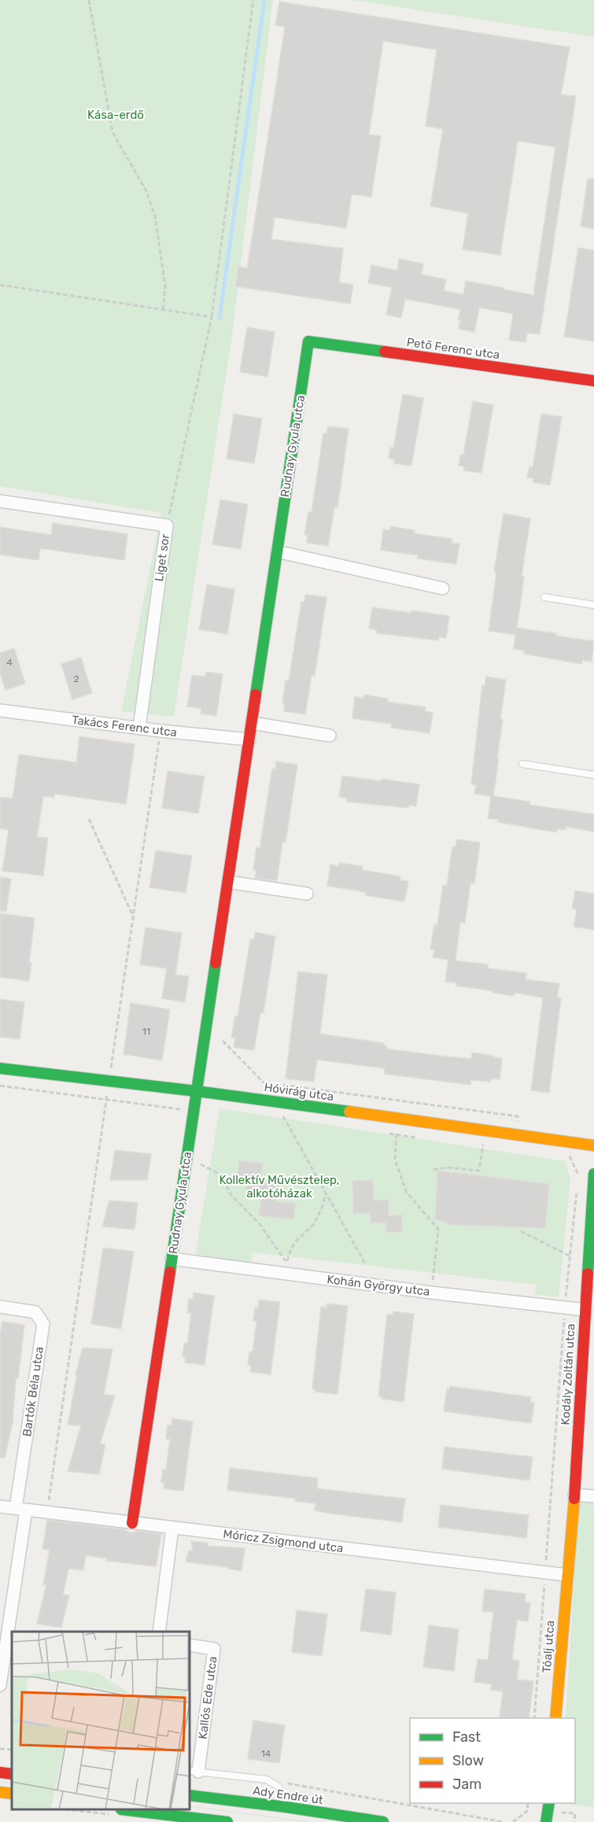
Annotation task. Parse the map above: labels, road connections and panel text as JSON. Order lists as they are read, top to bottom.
{
  "streets": {
    "street": [
      "Pető Ferenc utca",
      "Rudnay Gyula utca",
      "Liget sor",
      "Takács Ferenc utca",
      "Hóvirág utca",
      "Kohán György utca",
      "Kodály Zoltán utca",
      "Bartók Béla utca",
      "Móricz Zsigmond utca",
      "Tóalj utca",
      "Kallós Ede utca",
      "Ady Endre út"
    ]
  },
  "crossings": [
    ["Pető Ferenc utca", "Rudnay Gyula utca"],
    ["Rudnay Gyula utca", "Takács Ferenc utca"],
    ["Rudnay Gyula utca", "Hóvirág utca"],
    ["Rudnay Gyula utca", "Kohán György utca"],
    ["Rudnay Gyula utca", "Móricz Zsigmond utca"],
    ["Liget sor", "Takács Ferenc utca"],
    ["Kohán György utca", "Kodály Zoltán utca"],
    ["Kodály Zoltán utca", "Móricz Zsigmond utca"],
    ["Kodály Zoltán utca", "Tóalj utca"],
    ["Bartók Béla utca", "Móricz Zsigmond utca"],
    ["Móricz Zsigmond utca", "Tóalj utca"]
  ],
  "parks": ["Kása-erdő", "Kollektív Művésztelep, alkotóházak"],
  "house_numbers": [
    "4",
    "2",
    "11",
    "14"
  ],
  "legend": ["Fast", "Slow", "Jam"]
}
